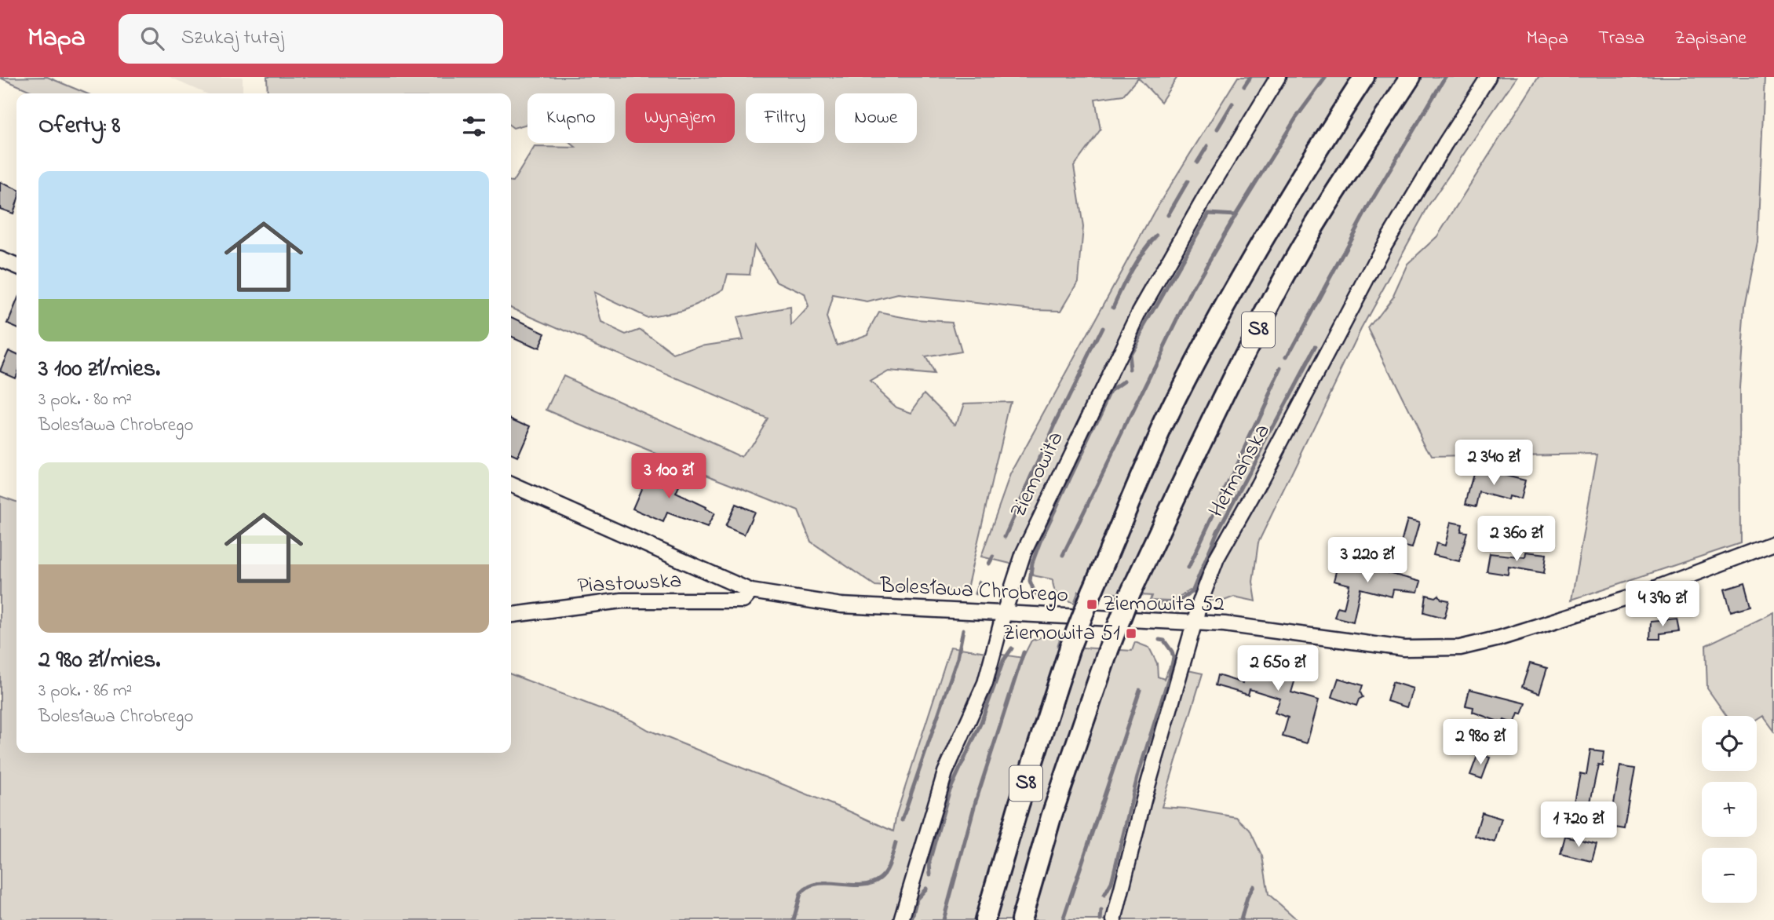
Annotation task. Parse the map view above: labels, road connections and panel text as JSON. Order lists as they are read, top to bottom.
{
  "streets": {
    "highway": ["S8"],
    "street": [
      "Hetmańska",
      "Ziemowita",
      "Piastowska",
      "Bolesława Chrobrego"
    ]
  },
  "crossings": [
    ["Hetmańska", "Bolesława Chrobrego"],
    ["Ziemowita", "Bolesława Chrobrego"],
    ["Piastowska", "Bolesława Chrobrego"]
  ],
  "places": {
    "transit": ["Ziemowita 52", "Ziemowita 51"]
  },
  "page": {
    "header": "Mapa",
    "search": "Szukaj tutaj",
    "nav": ["Mapa", "Trasa", "Zapisane"],
    "chip": [
      "Kupno",
      "Wynajem",
      "Filtry",
      "Nowe"
    ],
    "heading": "Oferty: 8",
    "list": [
      {
        "name": "3 100 zł/mies.",
        "note": "3 pok. · 80 m² · Bolesława Chrobrego"
      },
      {
        "name": "2 980 zł/mies.",
        "note": "3 pok. · 86 m² · Bolesława Chrobrego"
      }
    ],
    "price": [
      "2 340 zł",
      "3 100 zł",
      "2 360 zł",
      "3 220 zł",
      "4 390 zł",
      "2 650 zł",
      "2 980 zł",
      "1 720 zł"
    ],
    "map_buttons": ["+", "−"]
  }
}
